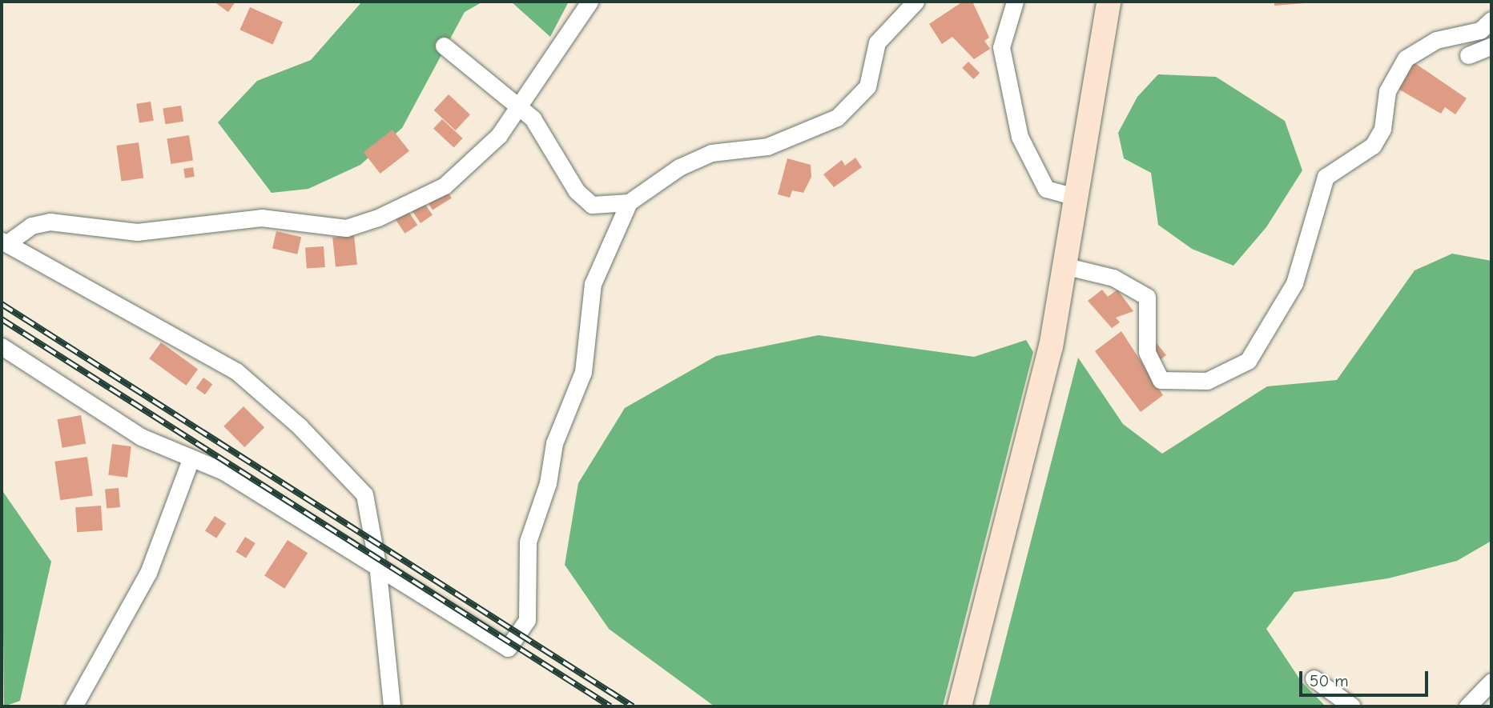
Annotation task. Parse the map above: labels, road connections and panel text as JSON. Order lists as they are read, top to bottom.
{
  "scale_bar": "50 m"
}
